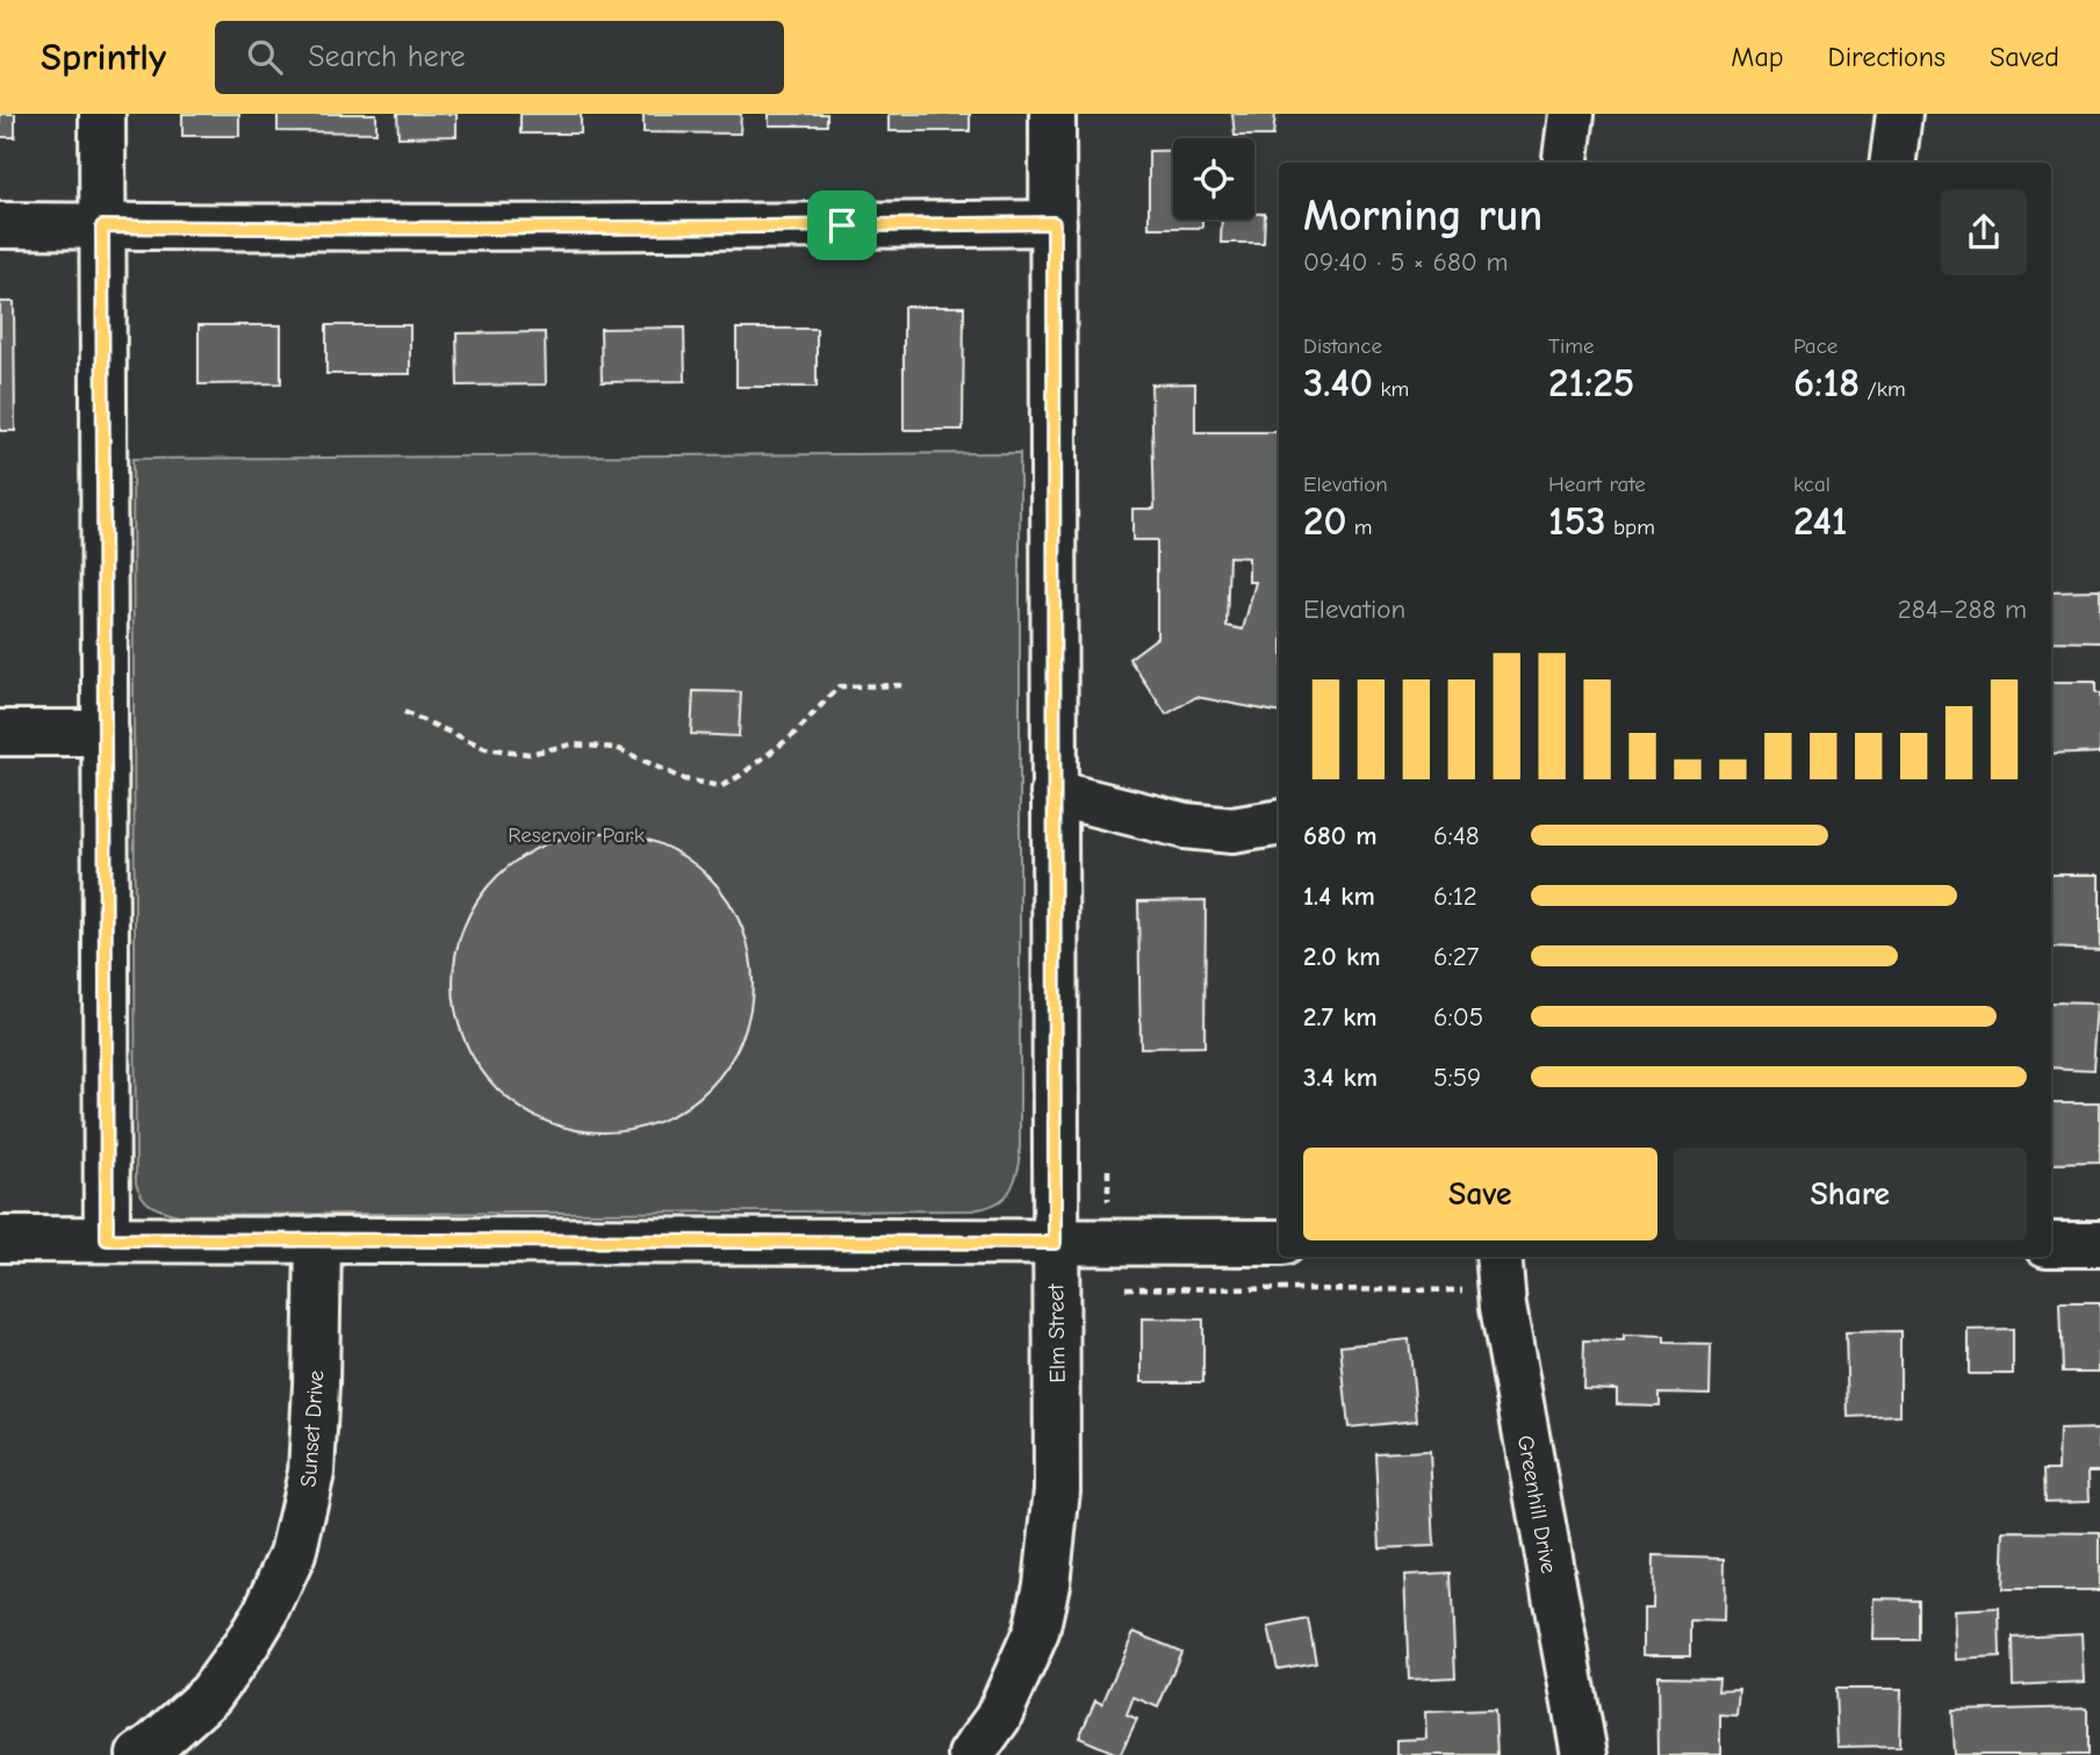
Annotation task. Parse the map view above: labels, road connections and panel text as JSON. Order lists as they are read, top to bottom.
{
  "streets": {
    "street": ["Elm Street", "Sunset Drive", "Greenhill Drive"]
  },
  "parks": ["Reservoir Park"],
  "page": {
    "header": "Sprintly",
    "search": "Search here",
    "nav": ["Map", "Directions", "Saved"],
    "heading": ["Morning run", "09:40 · 5 × 680 m"],
    "stats": [
      ["Distance", "3.40 km"],
      ["Time", "21:25"],
      ["Pace", "6:18 /km"],
      ["Elevation", "20 m"],
      ["Heart rate", "153 bpm"],
      ["kcal", "241"]
    ],
    "chart": ["Elevation", "284–288 m"],
    "list": [
      {
        "name": "680 m",
        "note": "6:48"
      },
      {
        "name": "1.4 km",
        "note": "6:12"
      },
      {
        "name": "2.0 km",
        "note": "6:27"
      },
      {
        "name": "2.7 km",
        "note": "6:05"
      },
      {
        "name": "3.4 km",
        "note": "5:59"
      }
    ],
    "buttons": ["Save", "Share"]
  }
}
